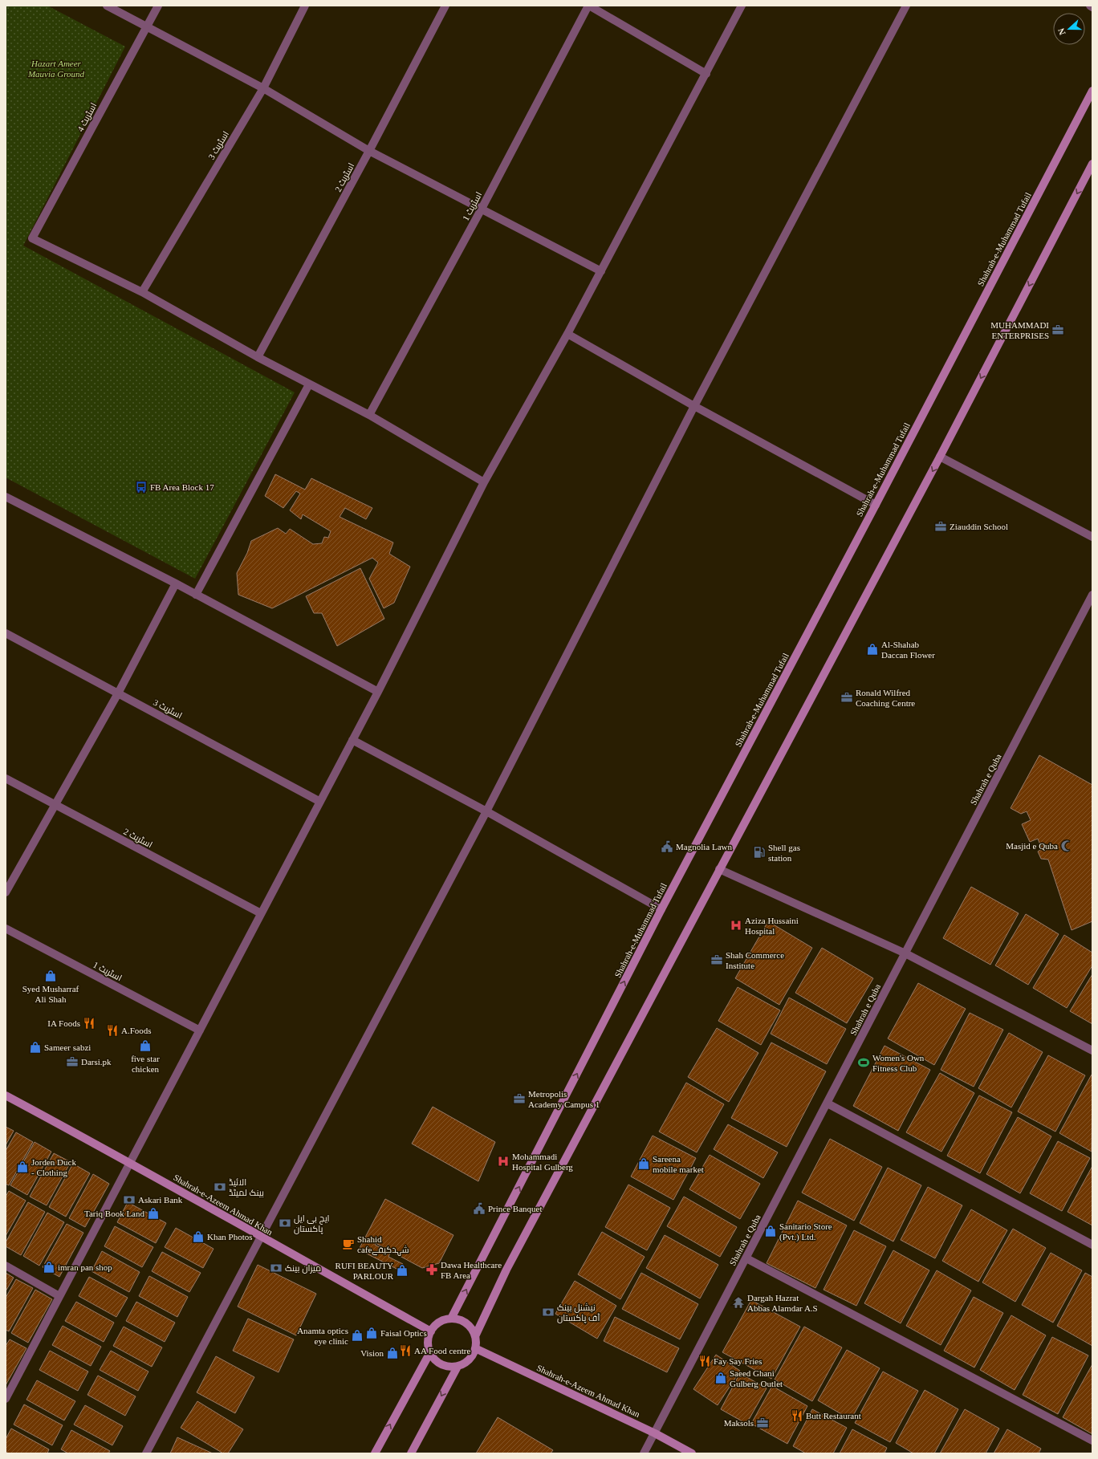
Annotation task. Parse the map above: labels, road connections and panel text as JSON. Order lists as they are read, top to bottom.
{
  "streets": {
    "main road": ["Shahrah-e-Muhammad Tufail", "Shahrah-e-Azeem Ahmad Khan"],
    "street": [
      "اسٹریٹ 4",
      "اسٹریٹ 3",
      "اسٹریٹ 2",
      "اسٹریٹ 1",
      "Shahrah e Quba"
    ]
  },
  "crossings": [
    ["اسٹریٹ 4", "اسٹریٹ 3"],
    ["Shahrah-e-Muhammad Tufail", "Shahrah-e-Azeem Ahmad Khan"],
    ["Shahrah e Quba", "Shahrah-e-Azeem Ahmad Khan"]
  ],
  "parks": ["Hazart Ameer Mauvia Ground"],
  "places": {
    "office": [
      "MUHAMMADI ENTERPRISES",
      "Ziauddin School",
      "Ronald Wilfred Coaching Centre",
      "Shah Commerce Institute",
      "Darsi.pk",
      "Metropolis Academy Campus 1",
      "Maksols"
    ],
    "bus stop": ["FB Area Block 17"],
    "shop": [
      "Al-Shahab Daccan Flower",
      "Syed Musharraf Ali Shah",
      "five star chicken",
      "Sameer sabzi",
      "Sareena mobile market",
      "Jorden Duck - Clothing",
      "Tariq Book Land",
      "Sanitario Store (Pvt.) Ltd.",
      "Khan Photos",
      "imran pan shop",
      "RUFI BEAUTY PARLOUR",
      "Faisal Optics",
      "Anamta optics eye clinic",
      "Vision",
      "Saeed Ghani Gulberg Outlet"
    ],
    "mosque": ["Masjid e Quba"],
    "public building": ["Magnolia Lawn", "Prince Banquet"],
    "fuel station": ["Shell gas station"],
    "hospital": ["Aziza Hussaini Hospital", "Mohammadi Hospital Gulberg"],
    "restaurant": [
      "IA Foods",
      "A.Foods",
      "AA Food centre",
      "Fay Say Fries",
      "Butt Restaurant"
    ],
    "sports": ["Women's Own Fitness Club"],
    "bank": [
      "الائیڈ بینک لمیٹڈ",
      "Askari Bank",
      "ایچ بی ایل پاکستان",
      "میزان بینک",
      "نیشنل بینک آف پاکستان"
    ],
    "cafe": ["Shahid cafeشہدکیفے"],
    "pharmacy": ["Dawa Healthcare FB Area"],
    "temple": ["Dargah Hazrat Abbas Alamdar A.S"]
  },
  "north": "left"
}
